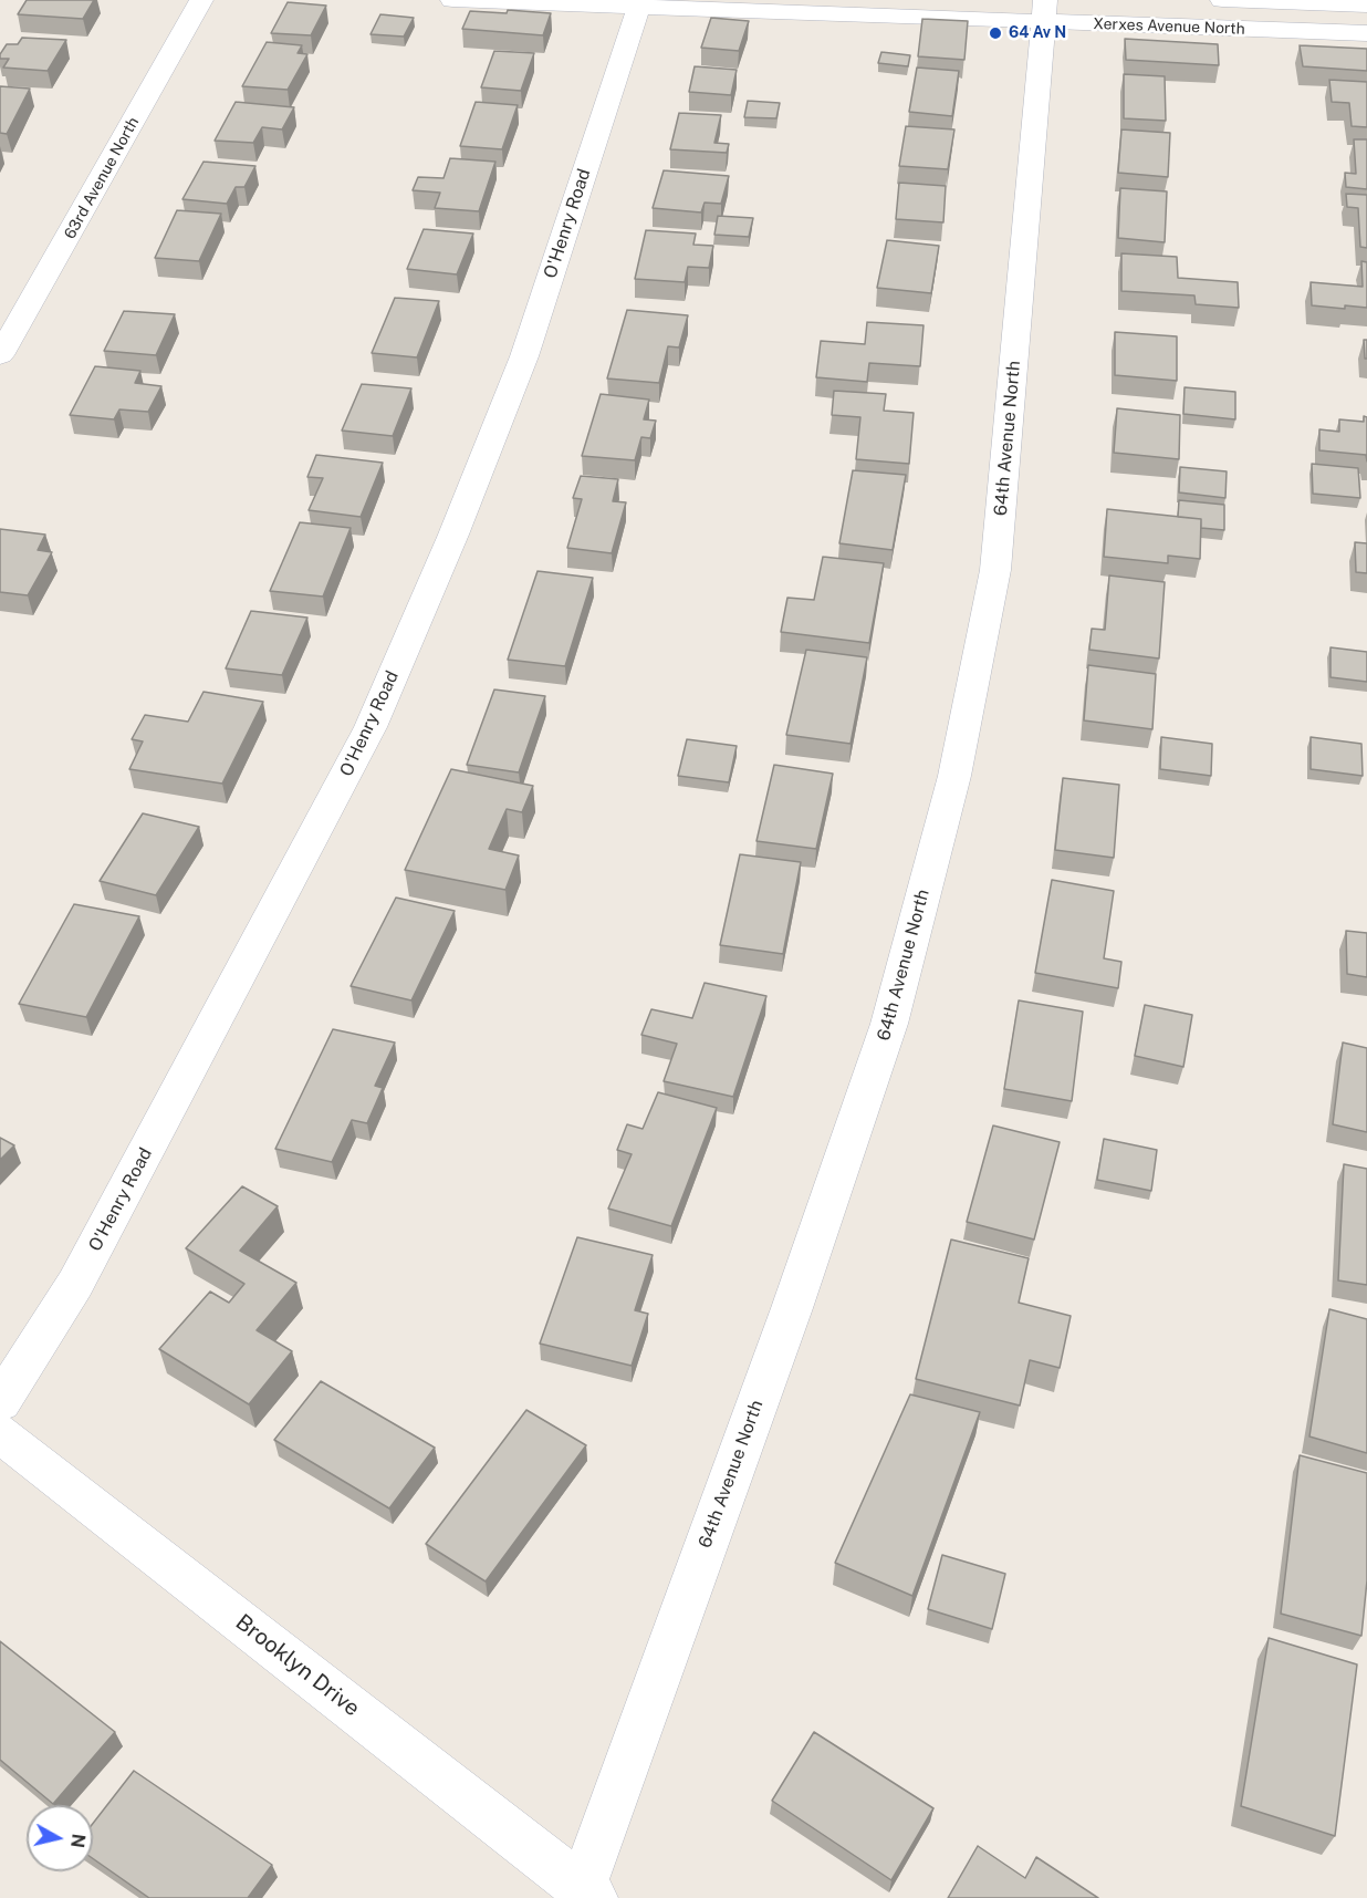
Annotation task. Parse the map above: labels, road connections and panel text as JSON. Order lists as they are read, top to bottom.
{
  "streets": {
    "street": [
      "Xerxes Avenue North",
      "63rd Avenue North",
      "O'Henry Road",
      "64th Avenue North",
      "Brooklyn Drive"
    ]
  },
  "crossings": [
    ["Xerxes Avenue North", "O'Henry Road"],
    ["Xerxes Avenue North", "64th Avenue North"],
    ["64th Avenue North", "Brooklyn Drive"]
  ],
  "places": ["64 Av N"],
  "north": "right"
}
